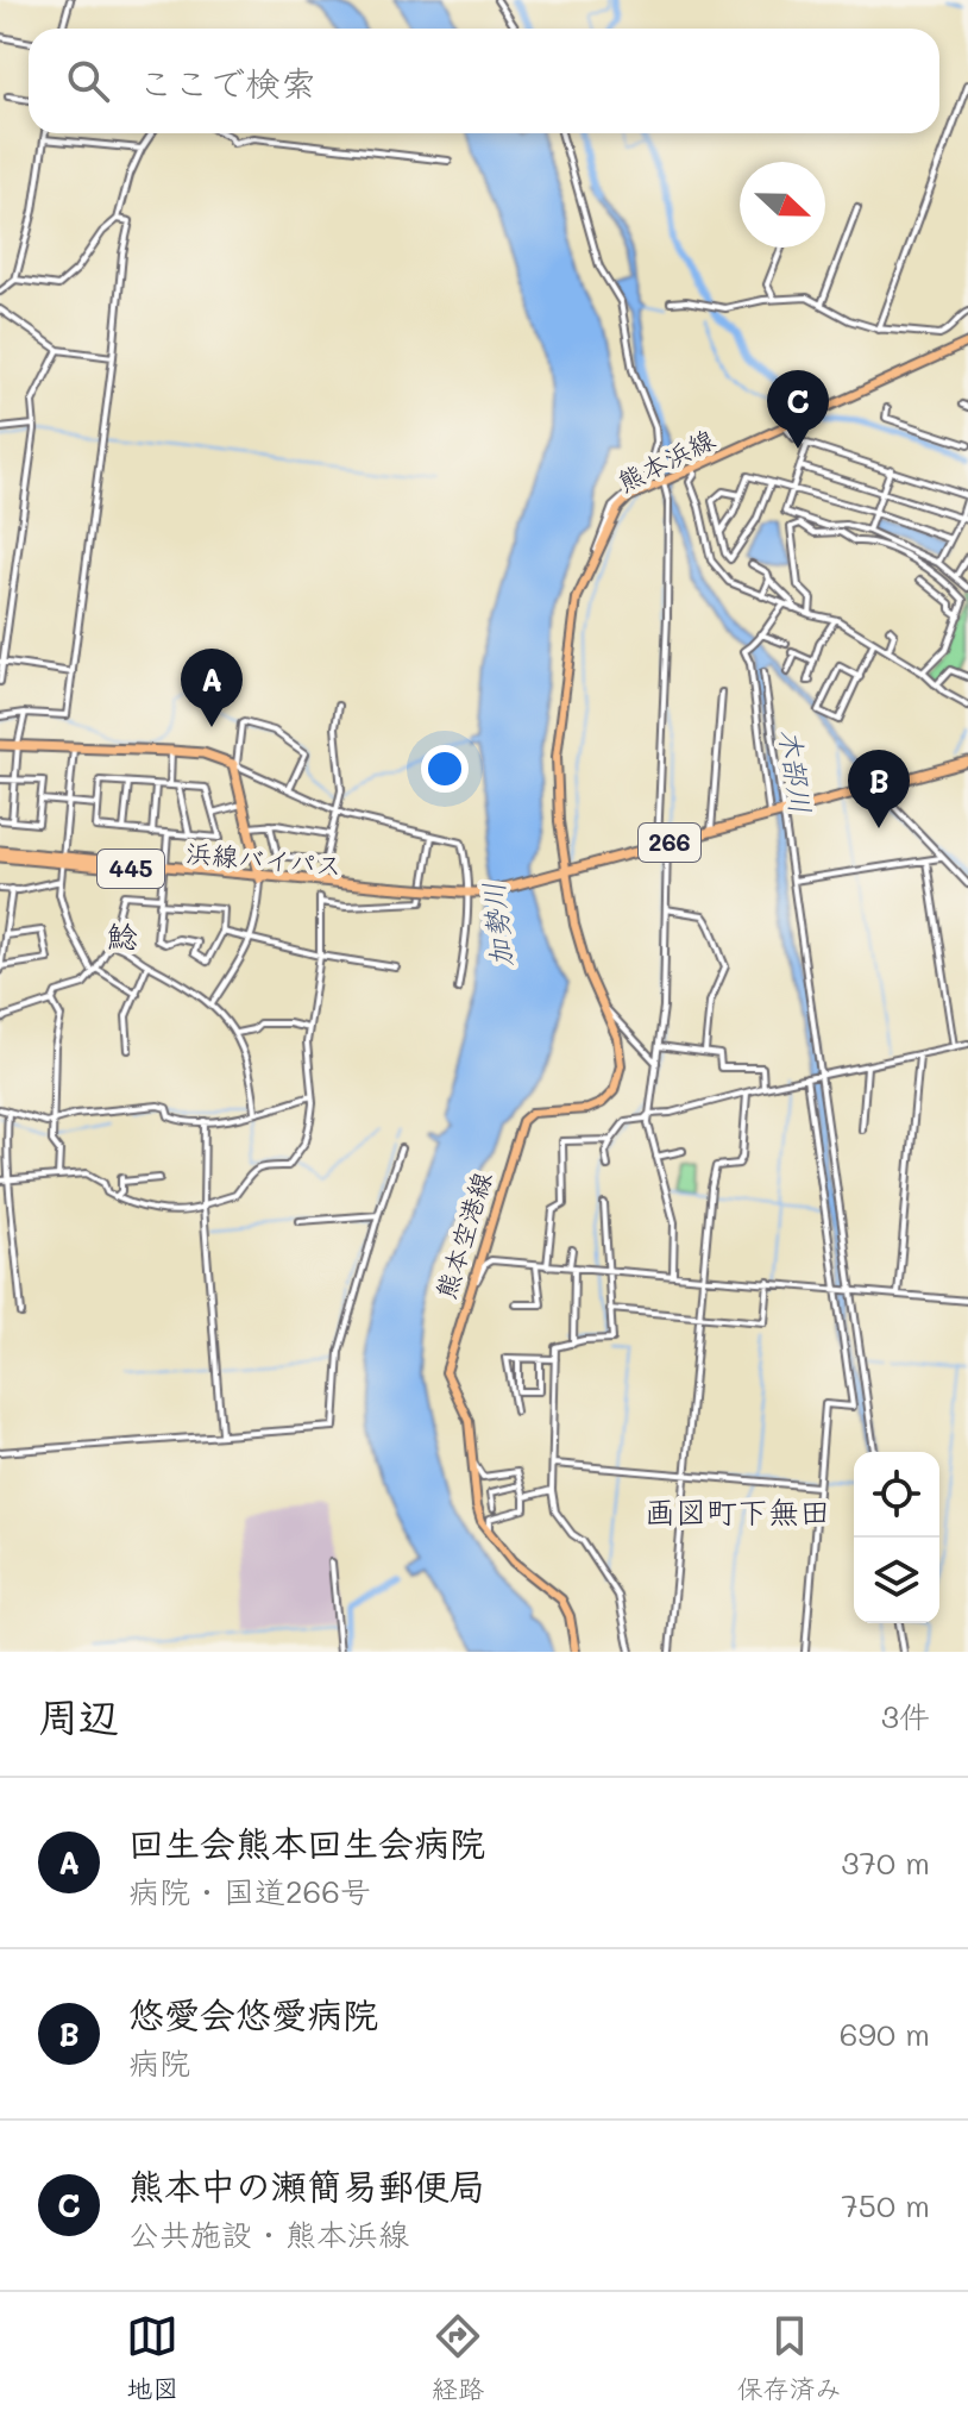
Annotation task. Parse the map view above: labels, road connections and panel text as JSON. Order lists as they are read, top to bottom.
{
  "streets": {
    "highway": ["266", "浜線バイパス", "445"],
    "main road": ["熊本浜線", "熊本空港線"]
  },
  "crossings": [
    ["熊本浜線", "浜線バイパス"],
    ["熊本浜線", "熊本空港線"],
    ["浜線バイパス", "熊本空港線"]
  ],
  "districts": ["鯰", "画図町下無田"],
  "water": ["木部川", "加勢川"],
  "north": "right",
  "page": {
    "search": "ここで検索",
    "pins": ["C", "A", "B"],
    "heading": ["周辺", "3件"],
    "list": [
      {
        "mark": "A",
        "name": "回生会熊本回生会病院",
        "note": "病院 · 国道266号",
        "value": "370 m"
      },
      {
        "mark": "B",
        "name": "悠愛会悠愛病院",
        "note": "病院",
        "value": "690 m"
      },
      {
        "mark": "C",
        "name": "熊本中の瀬簡易郵便局",
        "note": "公共施設 · 熊本浜線",
        "value": "750 m"
      }
    ],
    "nav": ["地図", "経路", "保存済み"]
  }
}
